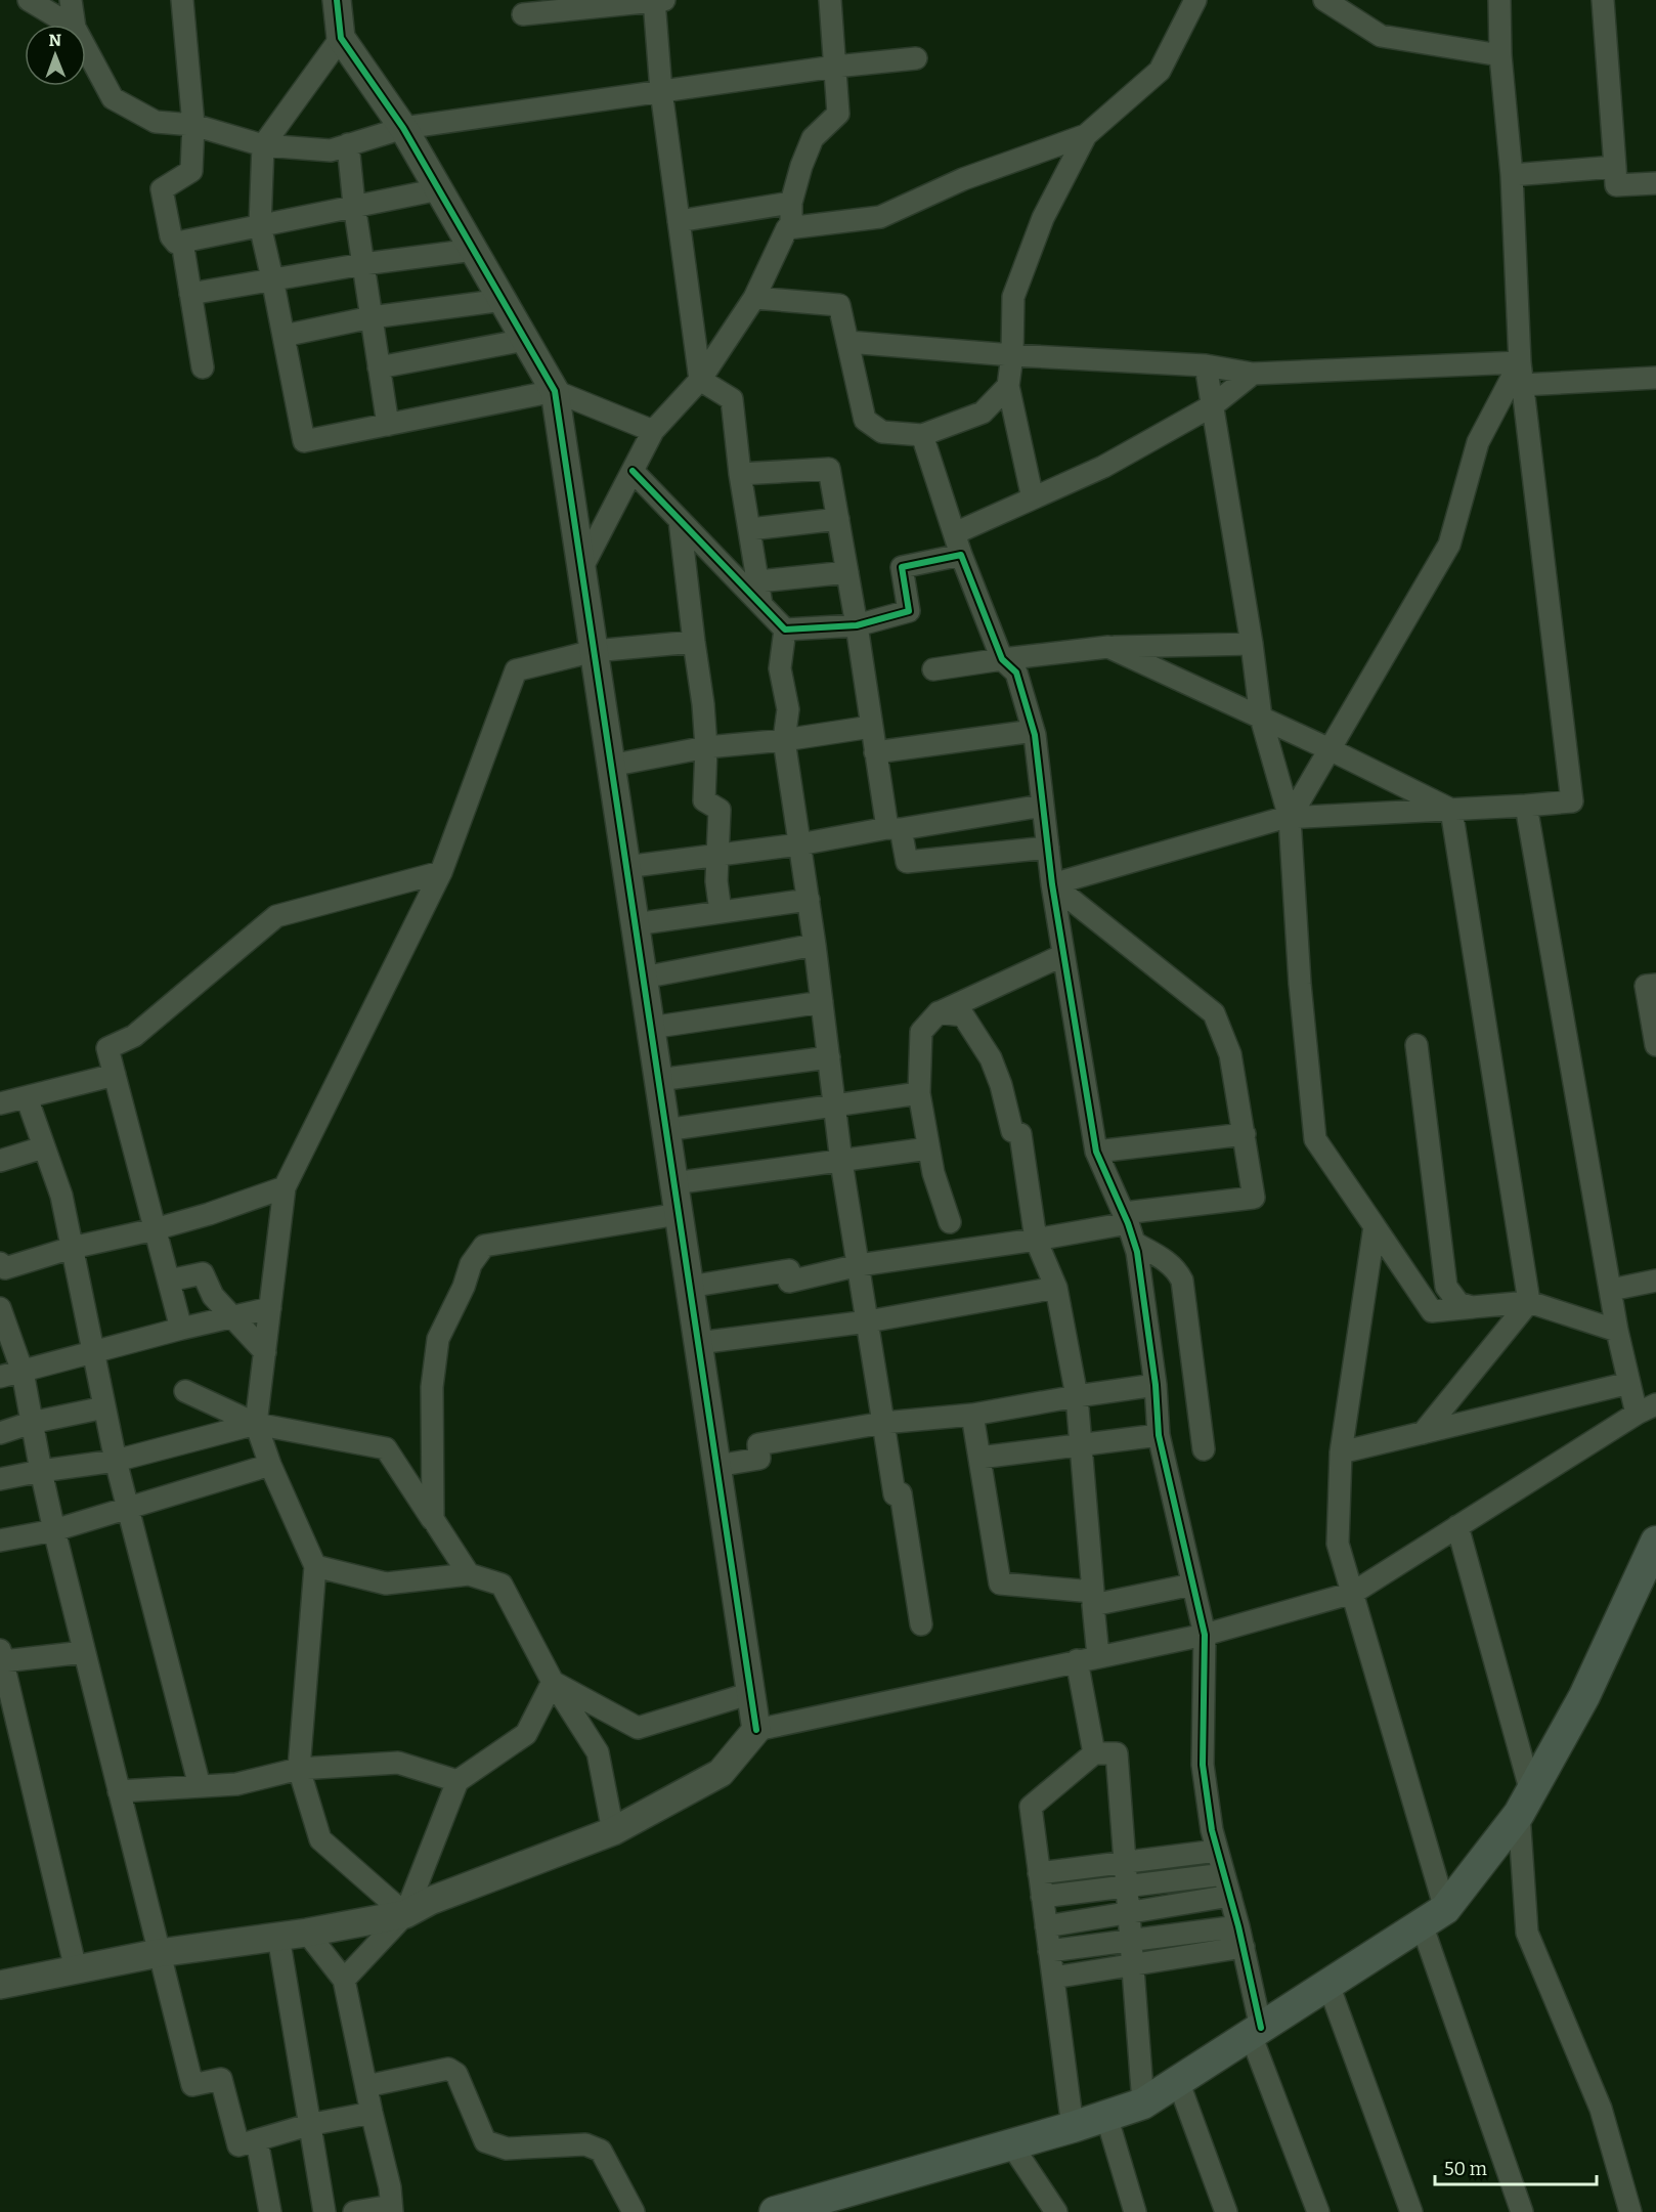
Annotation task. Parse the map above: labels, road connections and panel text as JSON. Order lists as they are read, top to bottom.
{
  "scale_bar": "50 m",
  "north": "top"
}
